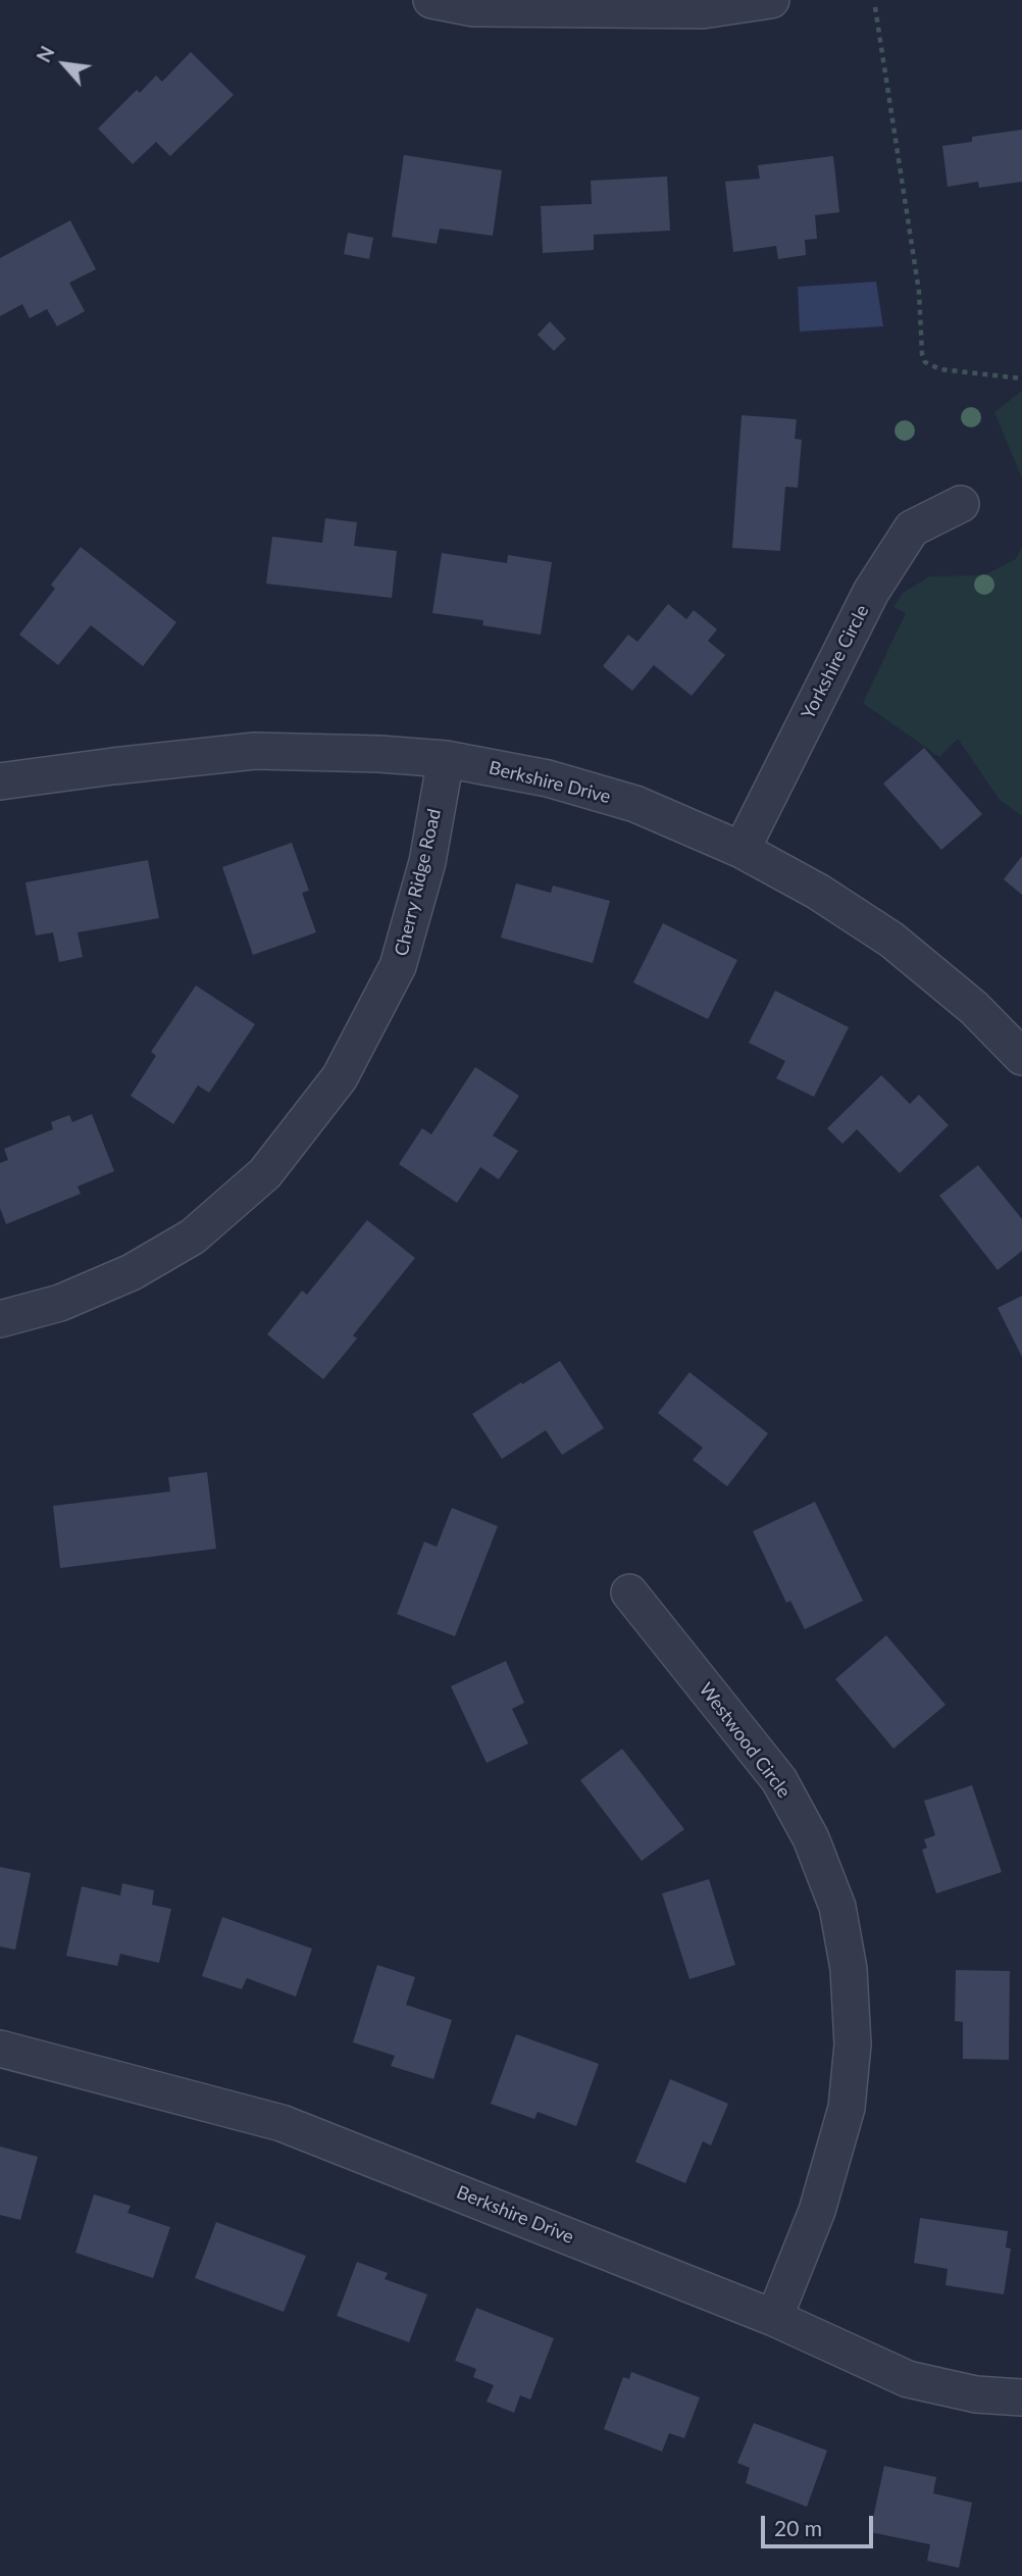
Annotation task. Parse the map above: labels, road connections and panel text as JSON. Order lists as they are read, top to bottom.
{
  "streets": {
    "street": [
      "Yorkshire Circle",
      "Berkshire Drive",
      "Cherry Ridge Road",
      "Westwood Circle"
    ]
  },
  "crossings": [
    ["Yorkshire Circle", "Berkshire Drive"],
    ["Berkshire Drive", "Cherry Ridge Road"],
    ["Berkshire Drive", "Westwood Circle"]
  ],
  "scale_bar": "20 m",
  "north": "top left"
}
